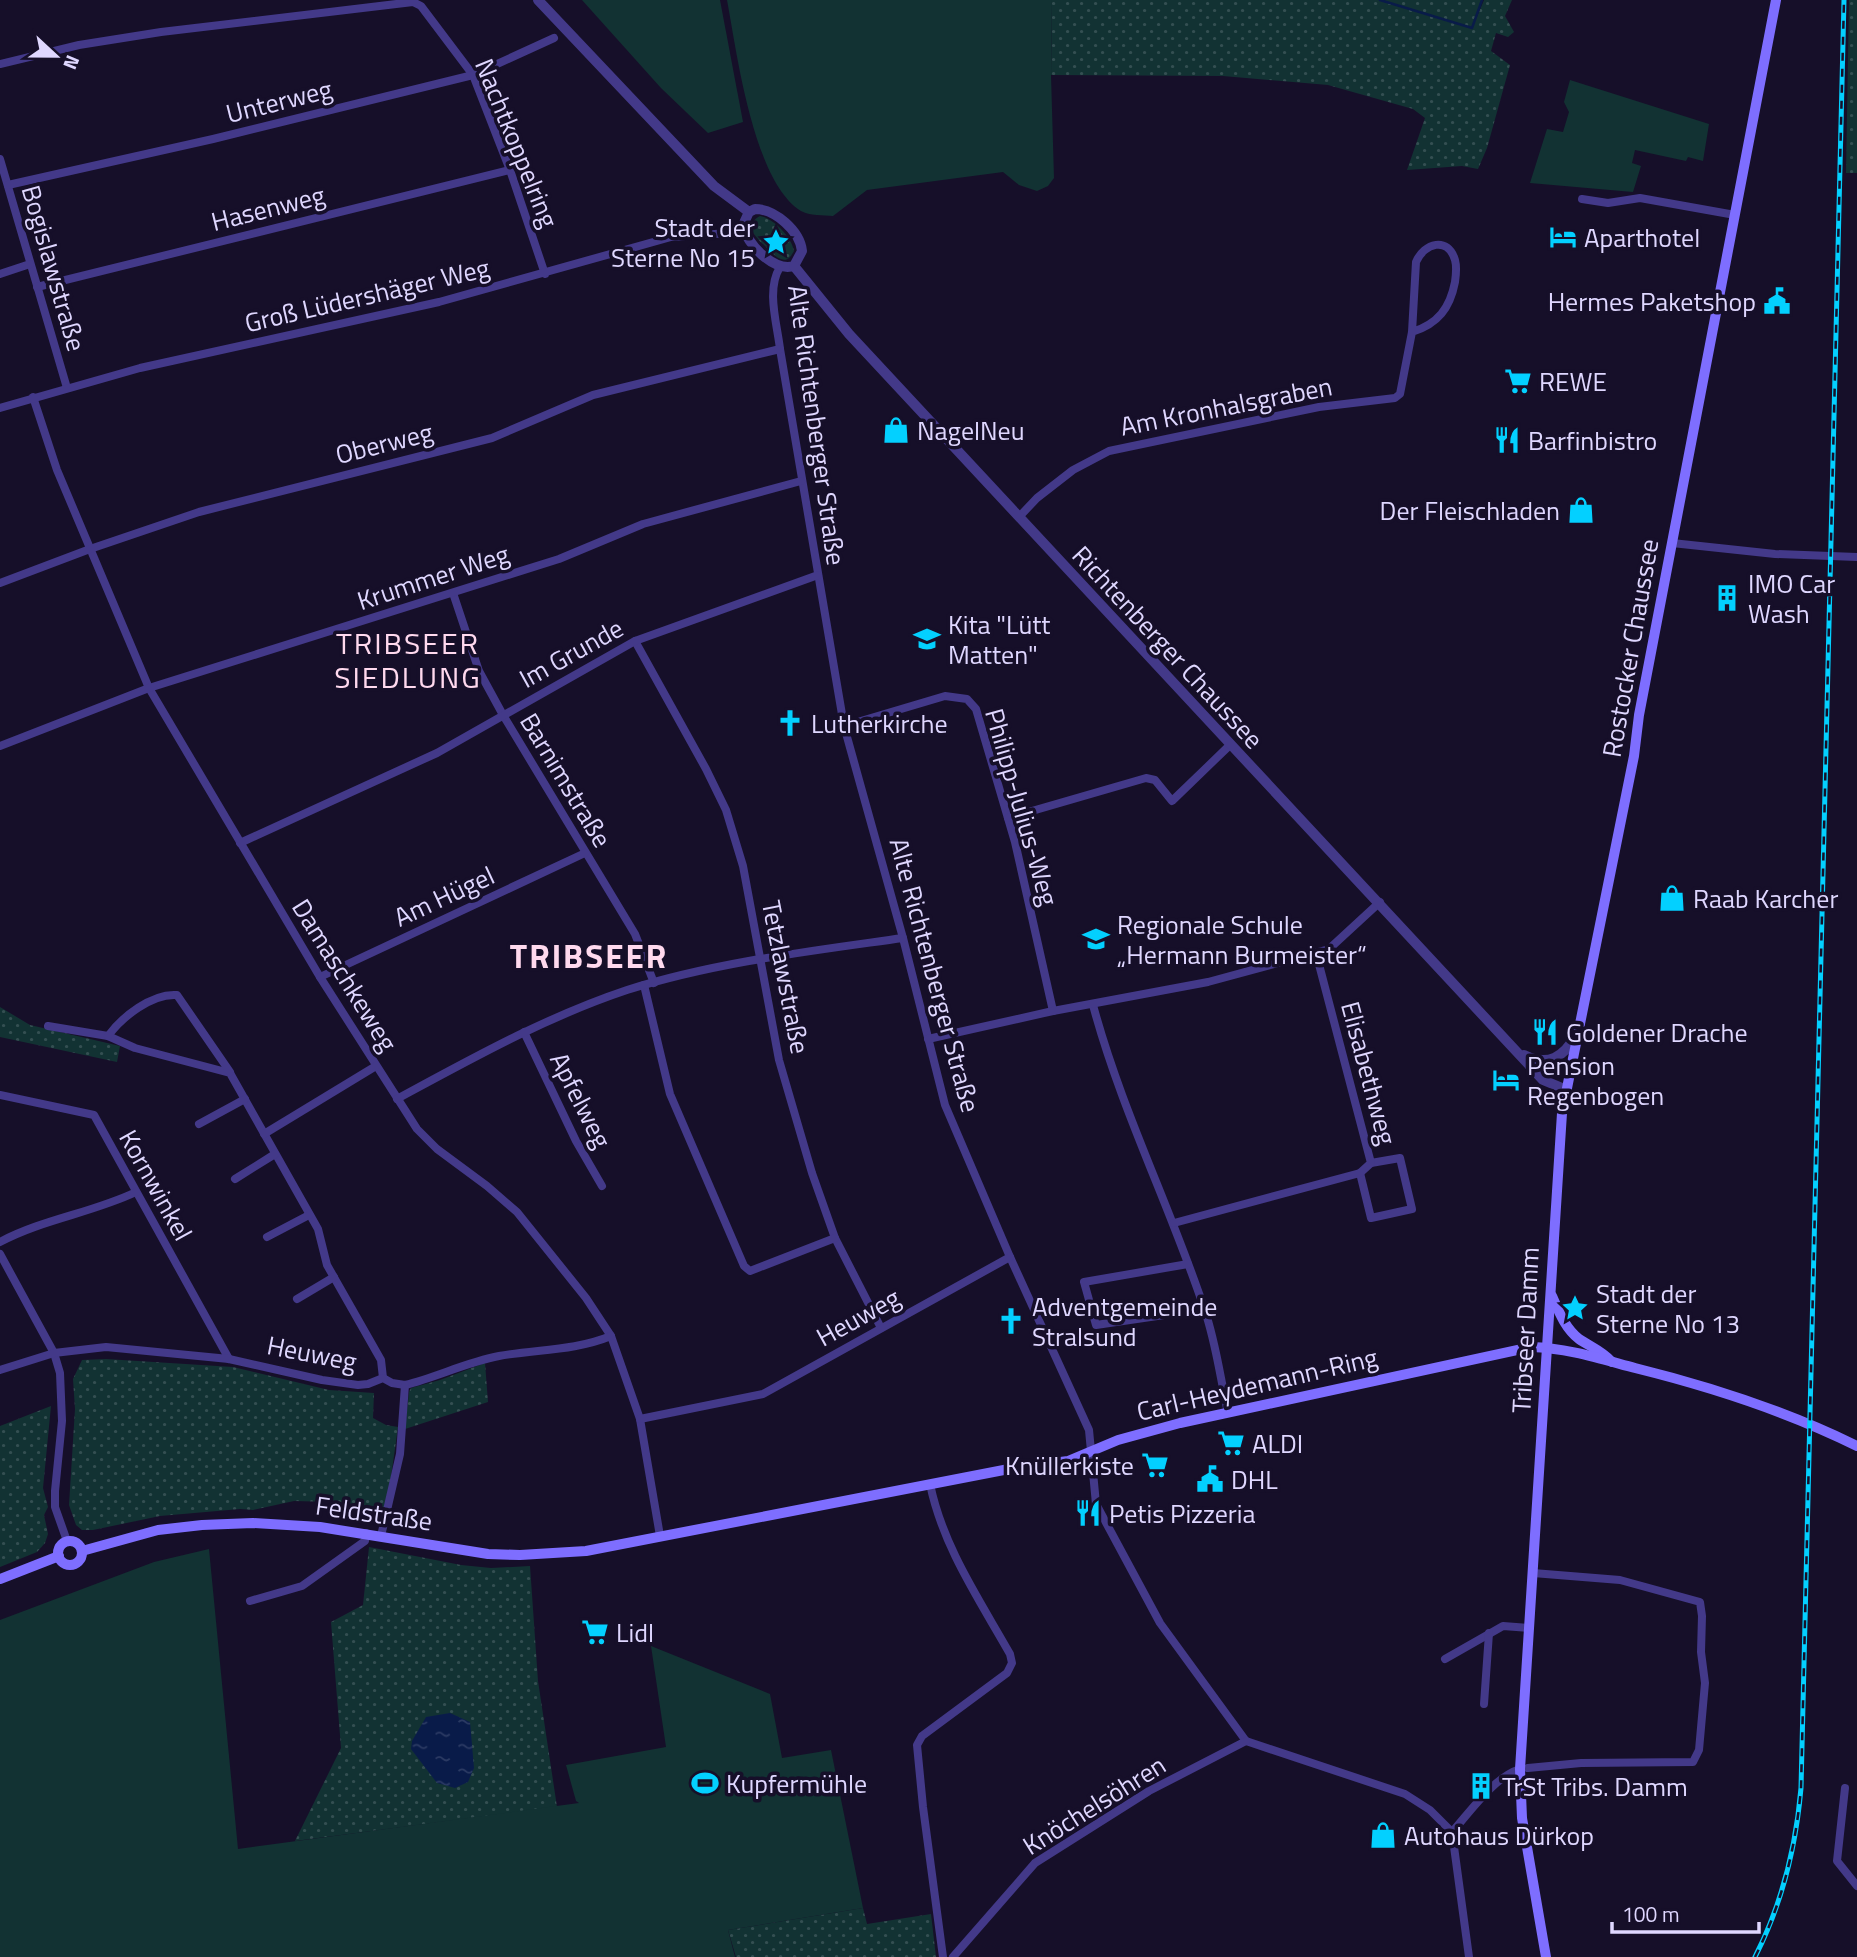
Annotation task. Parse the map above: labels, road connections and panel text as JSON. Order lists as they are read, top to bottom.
{
  "streets": {
    "main road": [
      "Rostocker Chaussee",
      "Tribseer Damm",
      "Carl-Heydemann-Ring",
      "Feldstraße"
    ],
    "street": [
      "Unterweg",
      "Nachtkoppelring",
      "Hasenweg",
      "Bogislawstraße",
      "Groß Lüdershäger Weg",
      "Am Kronhalsgraben",
      "Alte Richtenberger Straße",
      "Oberweg",
      "Krummer Weg",
      "Richtenberger Chaussee",
      "Im Grunde",
      "Barnimstraße",
      "Philipp-Julius-Weg",
      "Am Hügel",
      "Damaschkeweg",
      "Tetzlawstraße",
      "Elisabethweg",
      "Apfelweg",
      "Kornwinkel",
      "Heuweg",
      "Knöchelsöhren"
    ]
  },
  "crossings": [
    ["Unterweg", "Nachtkoppelring"],
    ["Unterweg", "Bogislawstraße"],
    ["Nachtkoppelring", "Hasenweg"],
    ["Nachtkoppelring", "Groß Lüdershäger Weg"],
    ["Hasenweg", "Bogislawstraße"],
    ["Bogislawstraße", "Groß Lüdershäger Weg"],
    ["Groß Lüdershäger Weg", "Damaschkeweg"],
    ["Am Kronhalsgraben", "Richtenberger Chaussee"],
    ["Alte Richtenberger Straße", "Oberweg"],
    ["Alte Richtenberger Straße", "Krummer Weg"],
    ["Alte Richtenberger Straße", "Im Grunde"],
    ["Alte Richtenberger Straße", "Philipp-Julius-Weg"],
    ["Alte Richtenberger Straße", "Heuweg"],
    ["Alte Richtenberger Straße", "Carl-Heydemann-Ring"],
    ["Alte Richtenberger Straße", "Knöchelsöhren"],
    ["Oberweg", "Damaschkeweg"],
    ["Krummer Weg", "Barnimstraße"],
    ["Krummer Weg", "Damaschkeweg"],
    ["Richtenberger Chaussee", "Rostocker Chaussee"],
    ["Richtenberger Chaussee", "Tribseer Damm"],
    ["Rostocker Chaussee", "Tribseer Damm"],
    ["Im Grunde", "Barnimstraße"],
    ["Im Grunde", "Damaschkeweg"],
    ["Im Grunde", "Tetzlawstraße"],
    ["Barnimstraße", "Am Hügel"],
    ["Am Hügel", "Damaschkeweg"],
    ["Damaschkeweg", "Heuweg"],
    ["Damaschkeweg", "Carl-Heydemann-Ring"],
    ["Damaschkeweg", "Feldstraße"],
    ["Tetzlawstraße", "Heuweg"],
    ["Kornwinkel", "Heuweg"],
    ["Tribseer Damm", "Carl-Heydemann-Ring"],
    ["Carl-Heydemann-Ring", "Feldstraße"]
  ],
  "districts": ["TRIBSEER SIEDLUNG", "TRIBSEER"],
  "places": {
    "hotel": ["Aparthotel", "Pension Regenbogen"],
    "place": ["Stadt der Sterne No 15", "Stadt der Sterne No 13"],
    "public building": ["Hermes Paketshop", "DHL"],
    "supermarket": [
      "REWE",
      "ALDI",
      "Knüllerkiste",
      "Lidl"
    ],
    "shop": [
      "NagelNeu",
      "Der Fleischladen",
      "Raab Karcher",
      "Autohaus Dürkop"
    ],
    "restaurant": ["Barfinbistro", "Goldener Drache", "Petis Pizzeria"],
    "building": ["IMO Car Wash", "TrSt Tribs. Damm"],
    "school or university": ["Kita \"Lütt Matten\"", "Regionale Schule „Hermann Burmeister“"],
    "church": ["Lutherkirche", "Adventgemeinde Stralsund"],
    "sports": ["Kupfermühle"]
  },
  "scale_bar": "100 m",
  "north": "right"
}
